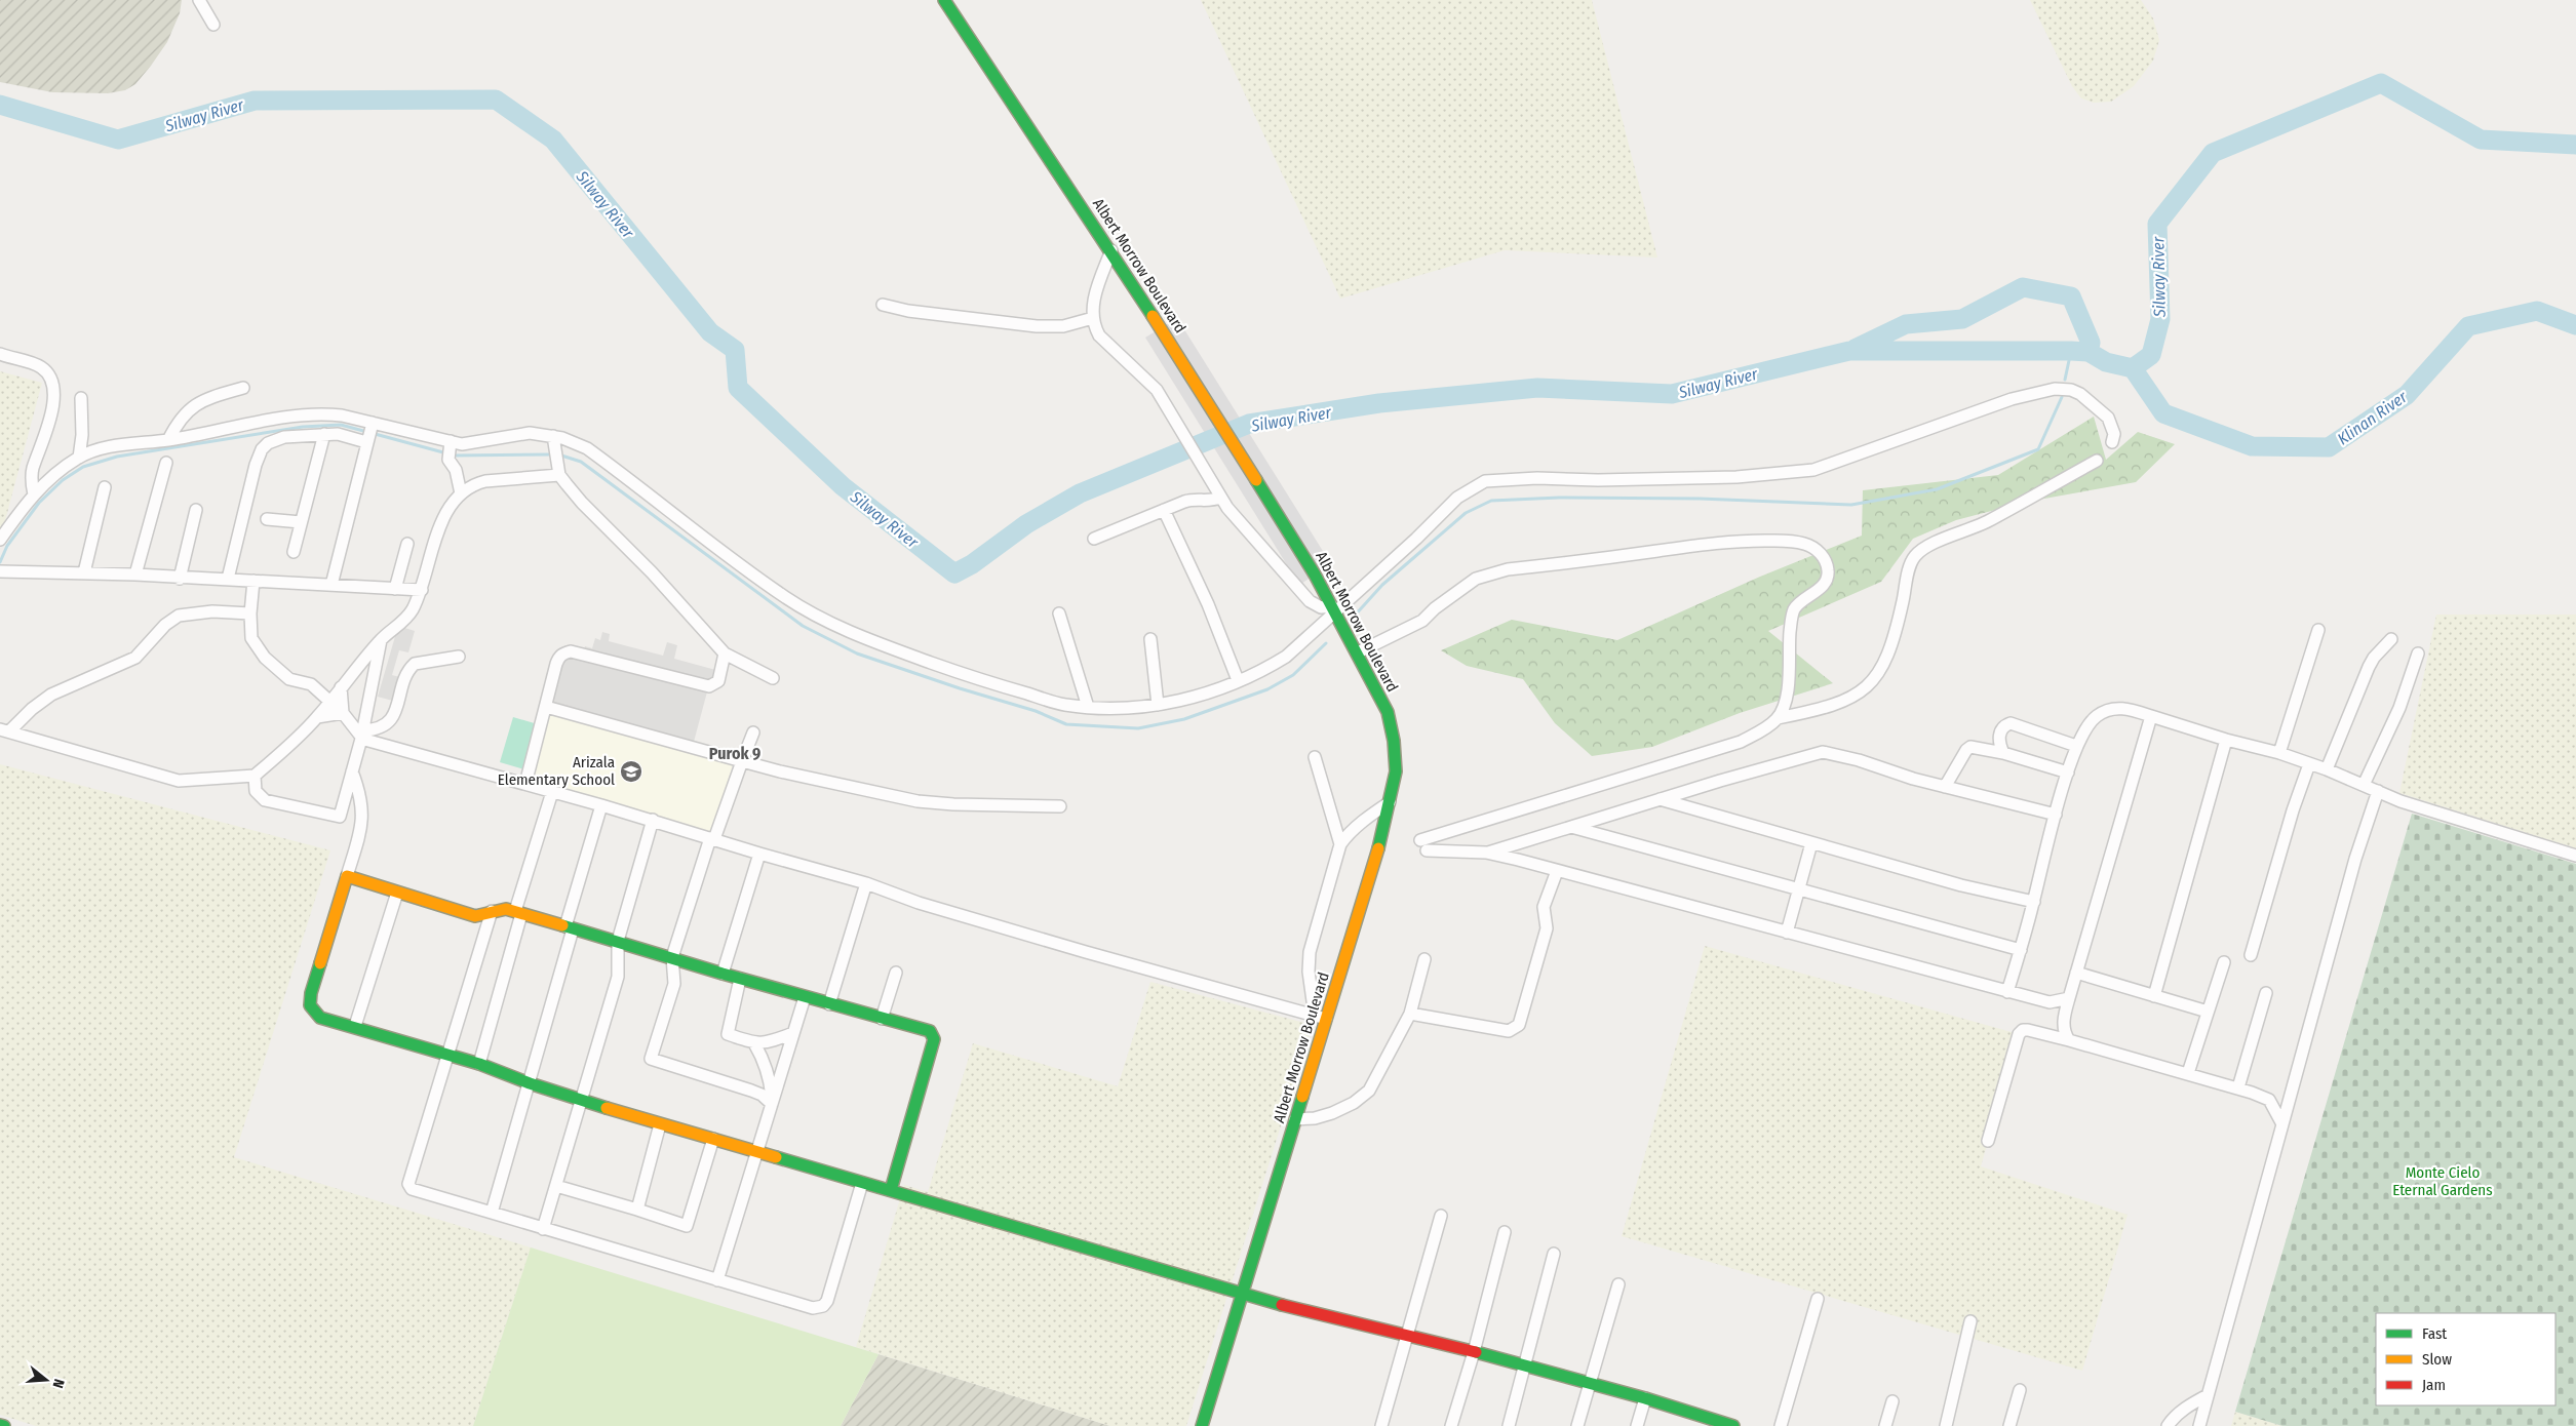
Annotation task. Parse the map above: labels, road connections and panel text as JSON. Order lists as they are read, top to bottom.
{
  "streets": {
    "main road": ["Albert Morrow Boulevard"]
  },
  "districts": ["Purok 9"],
  "water": ["Silway River", "Klinan River"],
  "parks": ["Monte Cielo Eternal Gardens"],
  "places": {
    "school or university": ["Arizala Elementary School"]
  },
  "legend": ["Fast", "Slow", "Jam"],
  "north": "right"
}
